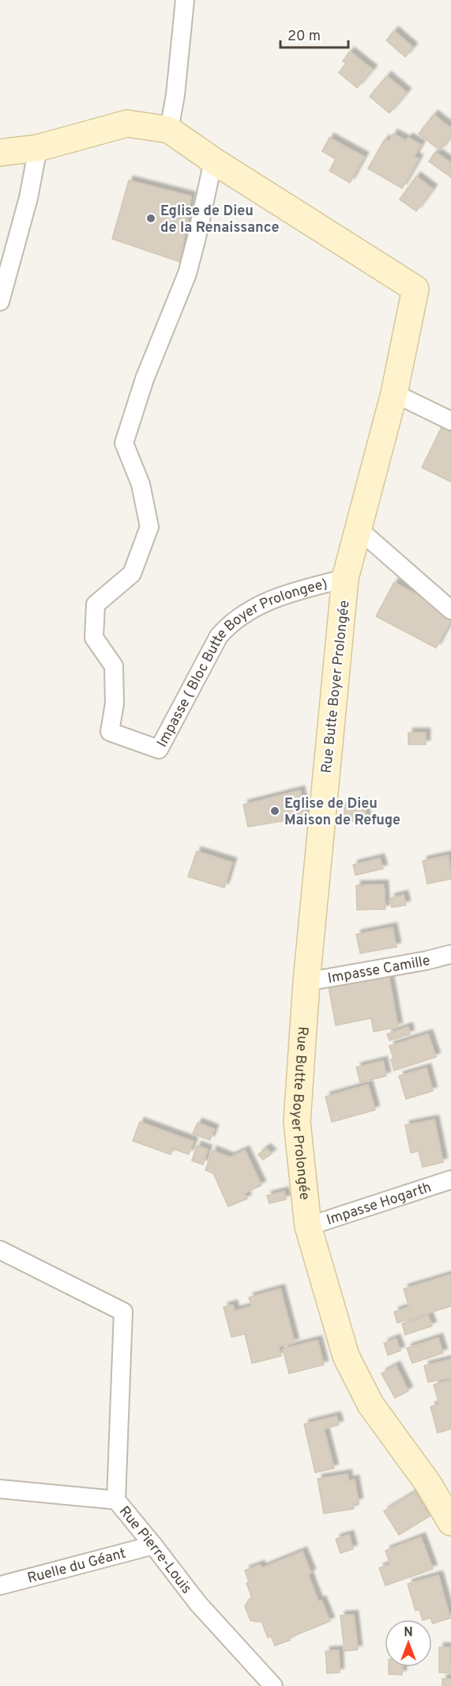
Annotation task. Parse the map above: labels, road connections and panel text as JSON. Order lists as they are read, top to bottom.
{
  "streets": {
    "street": [
      "Impasse ( Bloc Butte Boyer Prolongee)",
      "Rue Butte Boyer Prolongée",
      "Impasse Camille",
      "Impasse Hogarth",
      "Rue Pierre-Louis",
      "Ruelle du Géant"
    ]
  },
  "crossings": [
    ["Impasse ( Bloc Butte Boyer Prolongee)", "Rue Butte Boyer Prolongée"],
    ["Rue Butte Boyer Prolongée", "Impasse Camille"],
    ["Rue Butte Boyer Prolongée", "Impasse Hogarth"],
    ["Rue Pierre-Louis", "Ruelle du Géant"]
  ],
  "places": ["Eglise de Dieu de la Renaissance", "Eglise de Dieu Maison de Refuge"],
  "scale_bar": "20 m",
  "north": "top"
}
